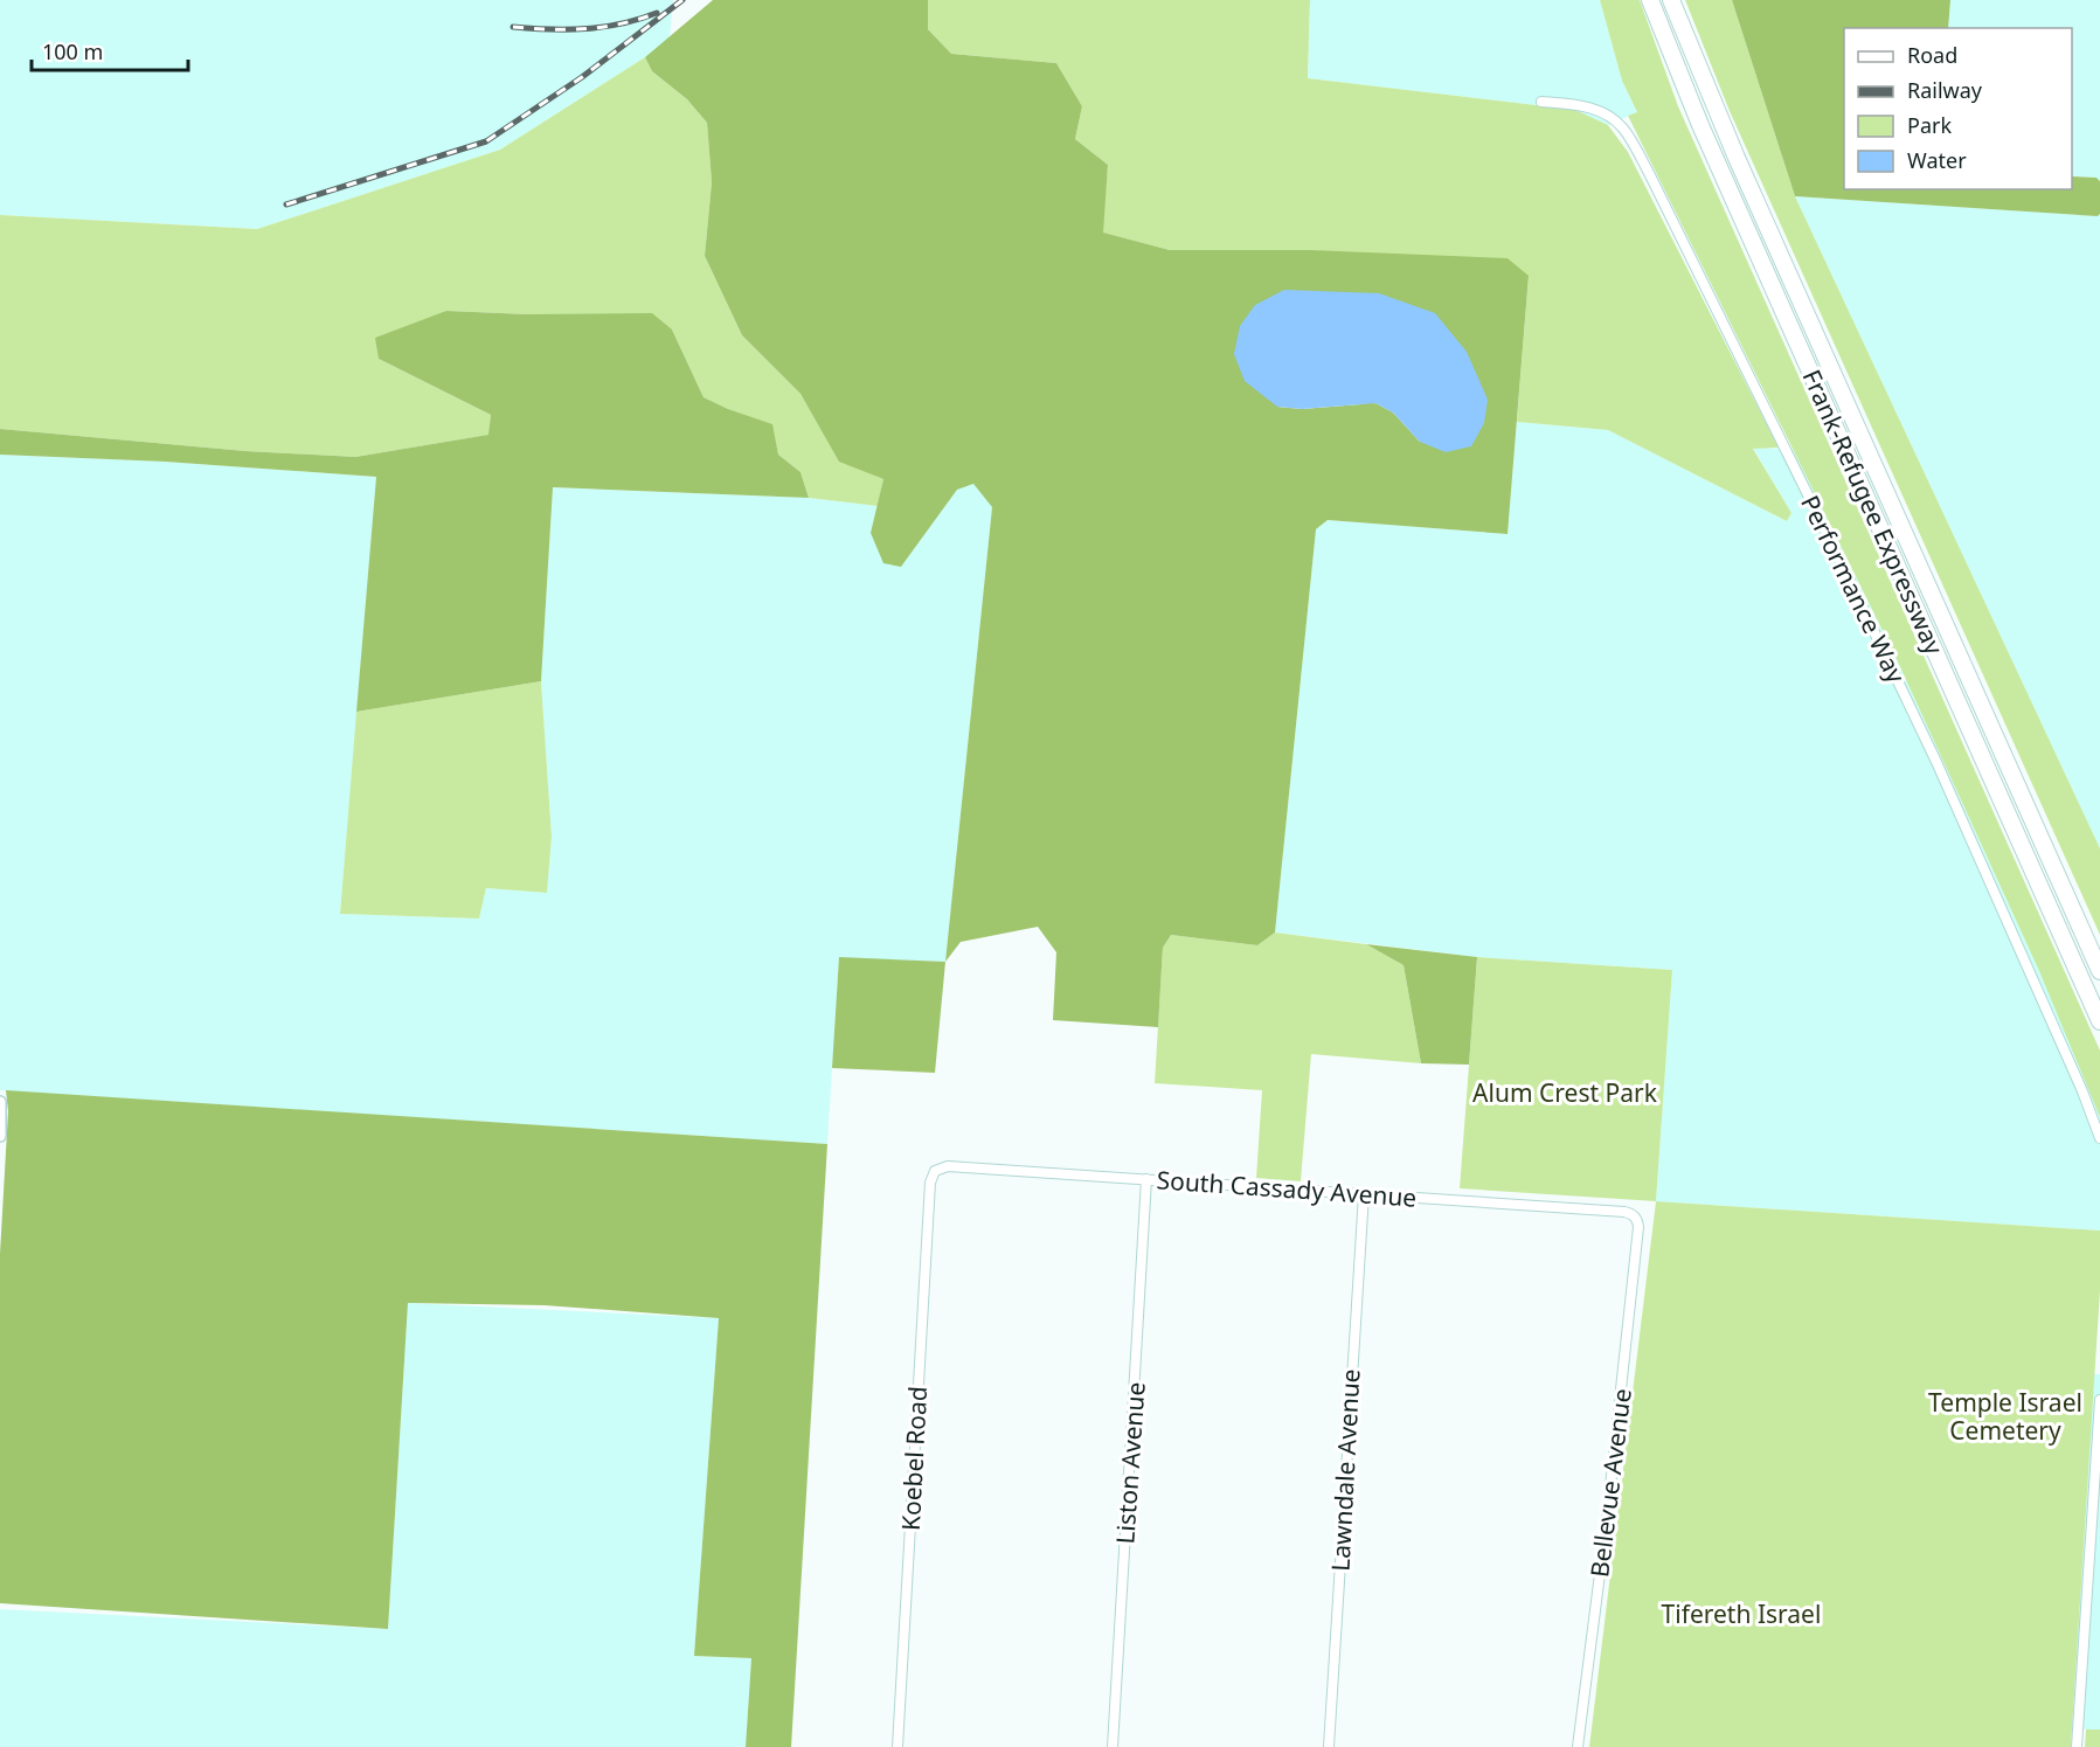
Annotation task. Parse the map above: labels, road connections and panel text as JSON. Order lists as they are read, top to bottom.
{
  "streets": {
    "highway": ["Frank-Refugee Expressway"],
    "street": [
      "Performance Way",
      "South Cassady Avenue",
      "Koebel Road",
      "Liston Avenue",
      "Lawndale Avenue",
      "Bellevue Avenue"
    ]
  },
  "crossings": [
    ["South Cassady Avenue", "Koebel Road"],
    ["South Cassady Avenue", "Liston Avenue"],
    ["South Cassady Avenue", "Lawndale Avenue"],
    ["South Cassady Avenue", "Bellevue Avenue"]
  ],
  "parks": ["Alum Crest Park", "Temple Israel Cemetery", "Tifereth Israel"],
  "legend": [
    "Road",
    "Railway",
    "Park",
    "Water"
  ],
  "scale_bar": "100 m"
}
